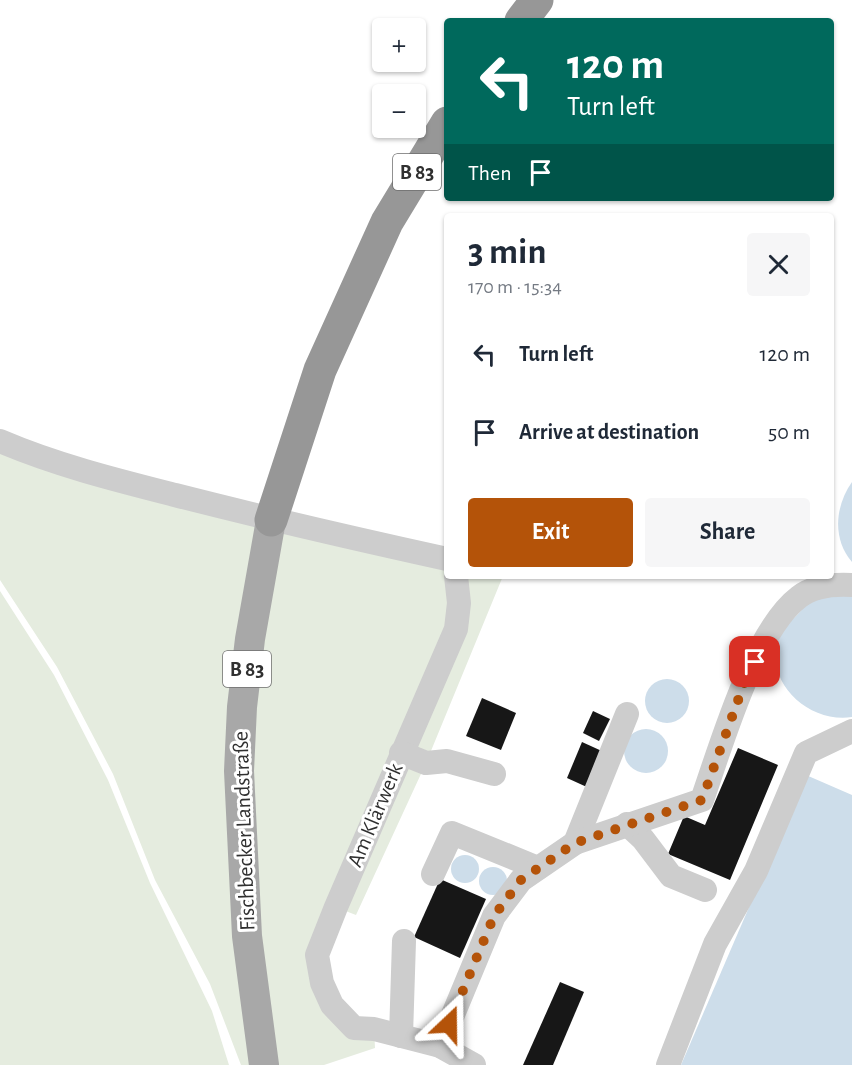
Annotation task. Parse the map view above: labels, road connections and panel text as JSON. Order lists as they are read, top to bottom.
{
  "streets": {
    "highway": ["B 83"],
    "main road": ["Fischbecker Landstraße"],
    "street": ["Am Klärwerk"]
  },
  "crossings": [
    ["B 83", "Fischbecker Landstraße"]
  ],
  "page": {
    "map_buttons": ["+", "−"],
    "turn": ["120 m", "Turn left"],
    "then": "Then",
    "heading": ["3 min", "170 m · 15:34"],
    "list": [
      {
        "name": "Turn left",
        "value": "120 m"
      },
      {
        "name": "Arrive at destination",
        "value": "50 m"
      }
    ],
    "buttons": ["Exit", "Share"]
  }
}
